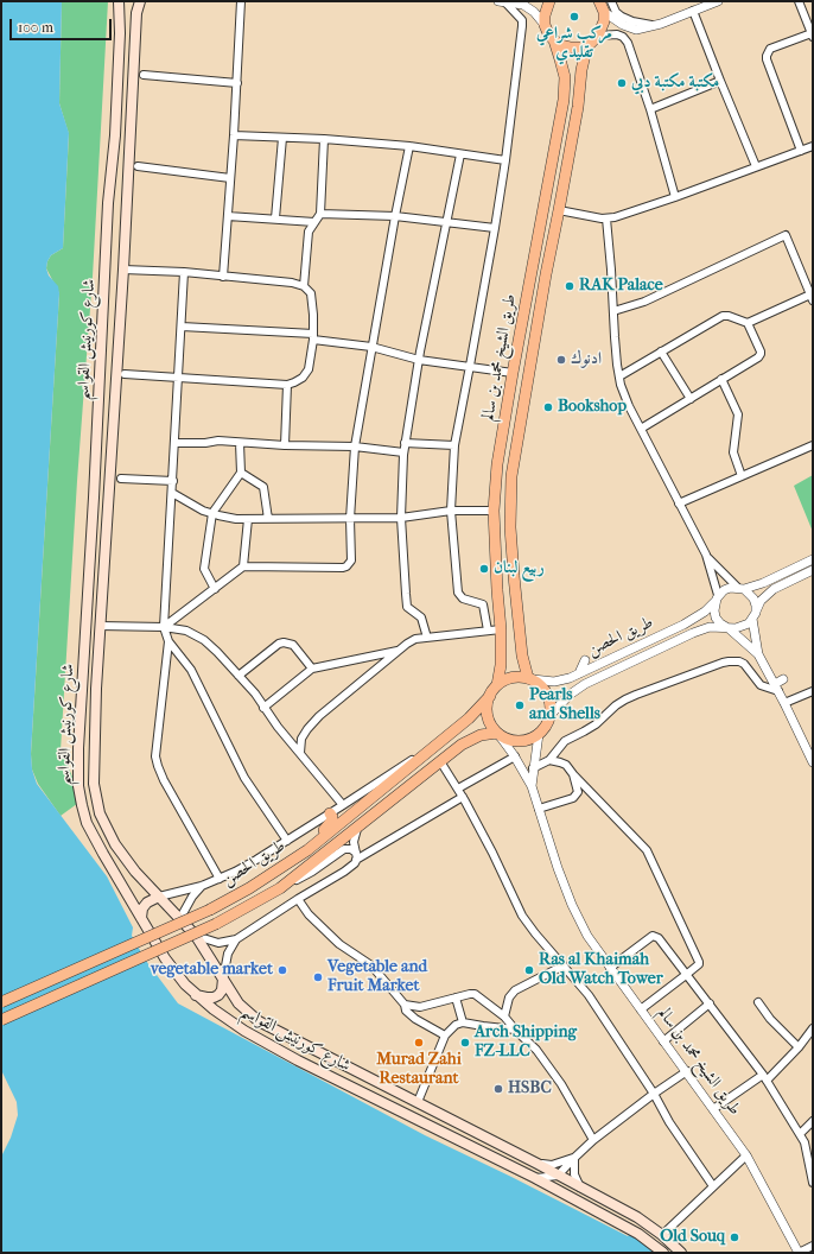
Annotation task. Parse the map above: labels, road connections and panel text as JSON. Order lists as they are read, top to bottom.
{
  "streets": {
    "main road": ["شارع كورنيش القواسم", "طريق الشيخ محمد بن سالم", "طريق الحصن"]
  },
  "crossings": [
    ["طريق الشيخ محمد بن سالم", "طريق الحصن"]
  ],
  "places": [
    "مركب شراعي تقليدي",
    "مكتبة مكتبة دبي",
    "RAK Palace",
    "ادنوك",
    "Bookshop",
    "ربيع لبنان",
    "Pearls and Shells",
    "vegetable market",
    "Ras al Khaimah Old Watch Tower",
    "Vegetable and Fruit Market",
    "Murad Zahi Restaurant",
    "Arch Shipping FZ-LLC",
    "HSBC",
    "Old Souq"
  ],
  "scale_bar": "100 m"
}
